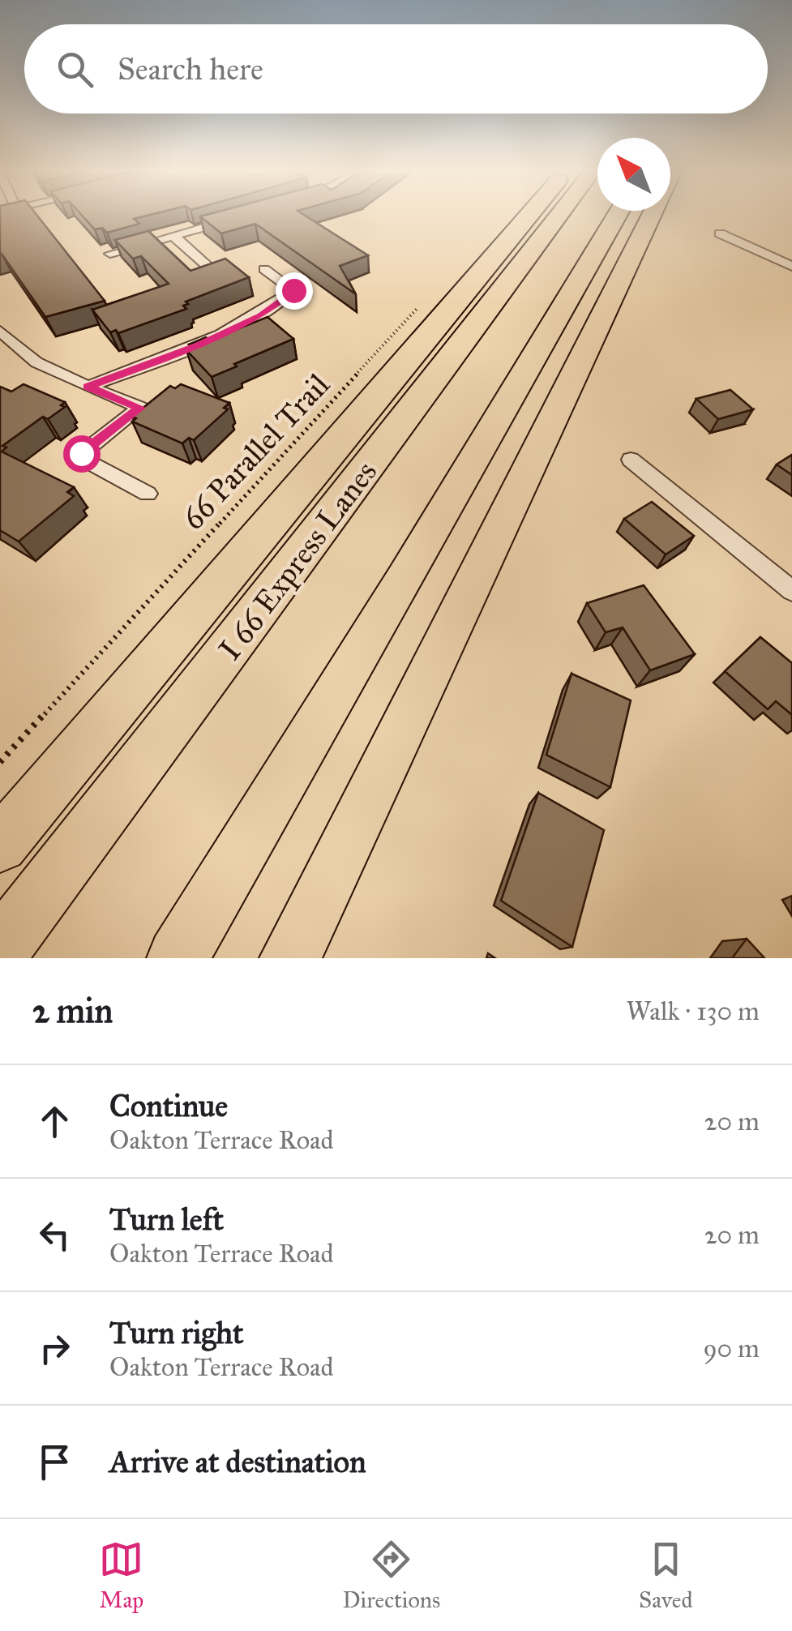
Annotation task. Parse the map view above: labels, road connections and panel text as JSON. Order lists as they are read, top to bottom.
{
  "streets": {
    "highway": ["I 66 Express Lanes"],
    "path": ["66 Parallel Trail"]
  },
  "north": "top left",
  "page": {
    "search": "Search here",
    "heading": ["2 min", "Walk · 130 m"],
    "list": [
      ["Continue", "Oakton Terrace Road", "20 m"],
      ["Turn left", "Oakton Terrace Road", "20 m"],
      ["Turn right", "Oakton Terrace Road", "90 m"],
      "Arrive at destination"
    ],
    "nav": ["Map", "Directions", "Saved"]
  }
}
